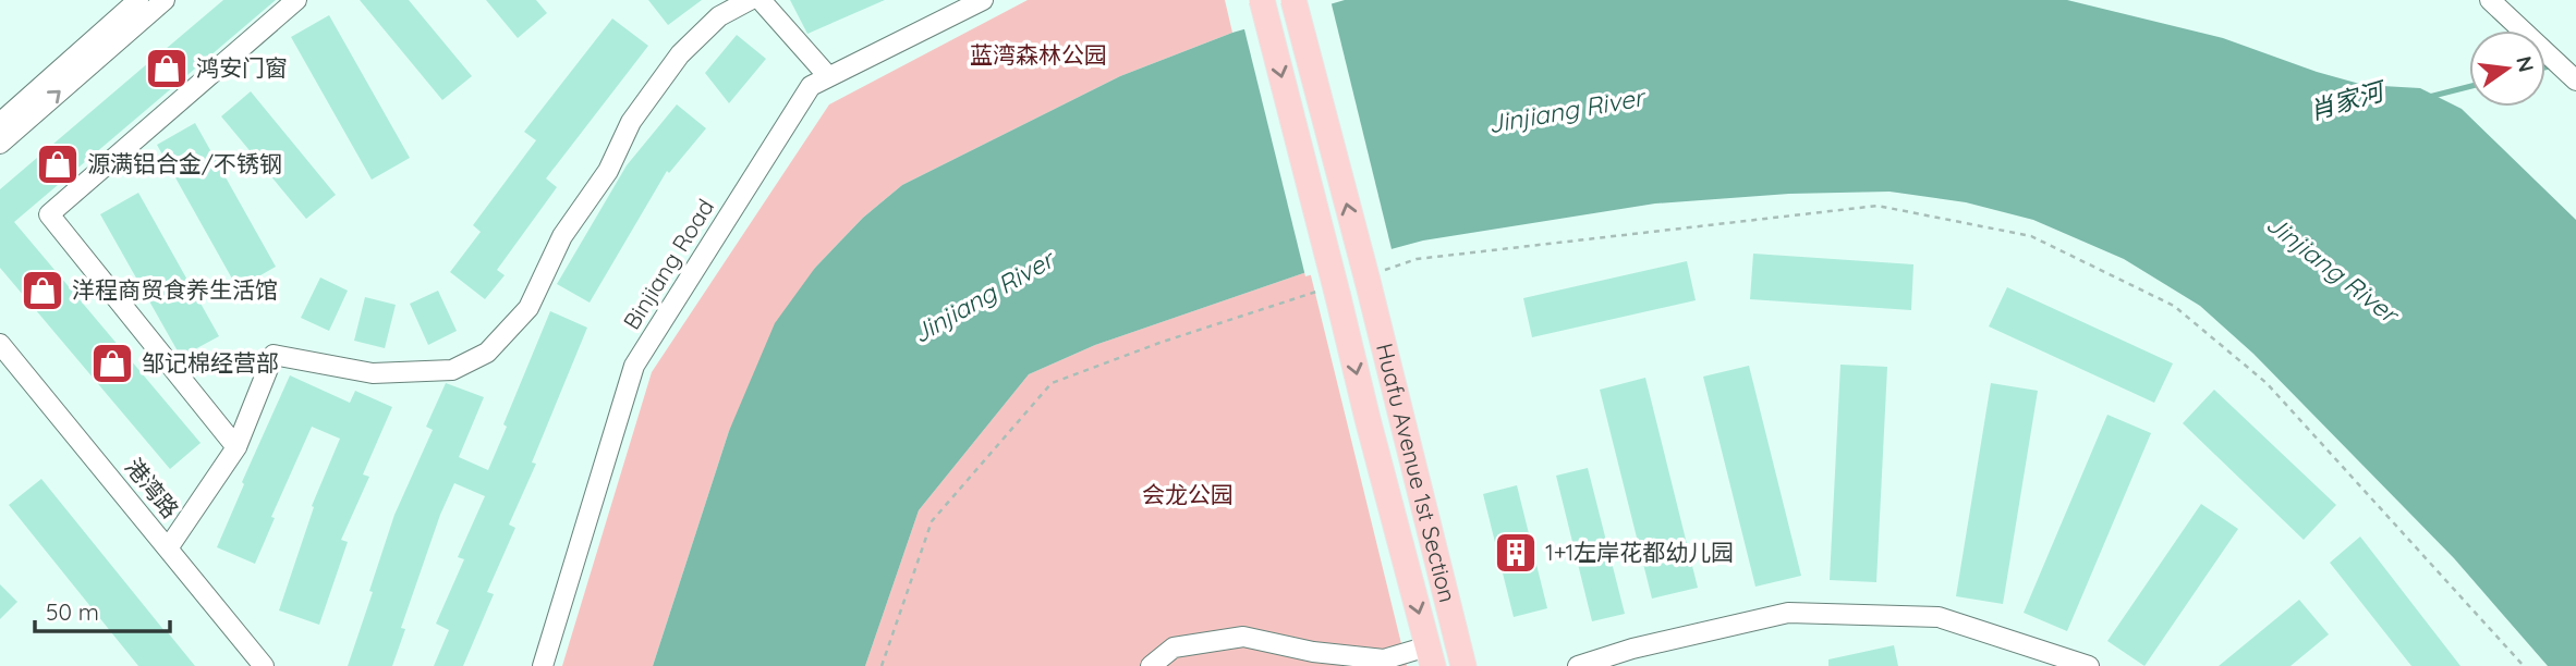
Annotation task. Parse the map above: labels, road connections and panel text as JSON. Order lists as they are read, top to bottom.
{
  "streets": {
    "main road": ["Huafu Avenue 1st Section"],
    "street": ["Binjiang Road", "港湾路"]
  },
  "water": ["肖家河", "Jinjiang River"],
  "parks": ["蓝湾森林公园", "会龙公园"],
  "places": {
    "shop": [
      "鸿安门窗",
      "源满铝合金/不锈钢",
      "洋程商贸食养生活馆",
      "邹记棉经营部"
    ],
    "building": ["1+1左岸花都幼儿园"]
  },
  "scale_bar": "50 m",
  "north": "right"
}
